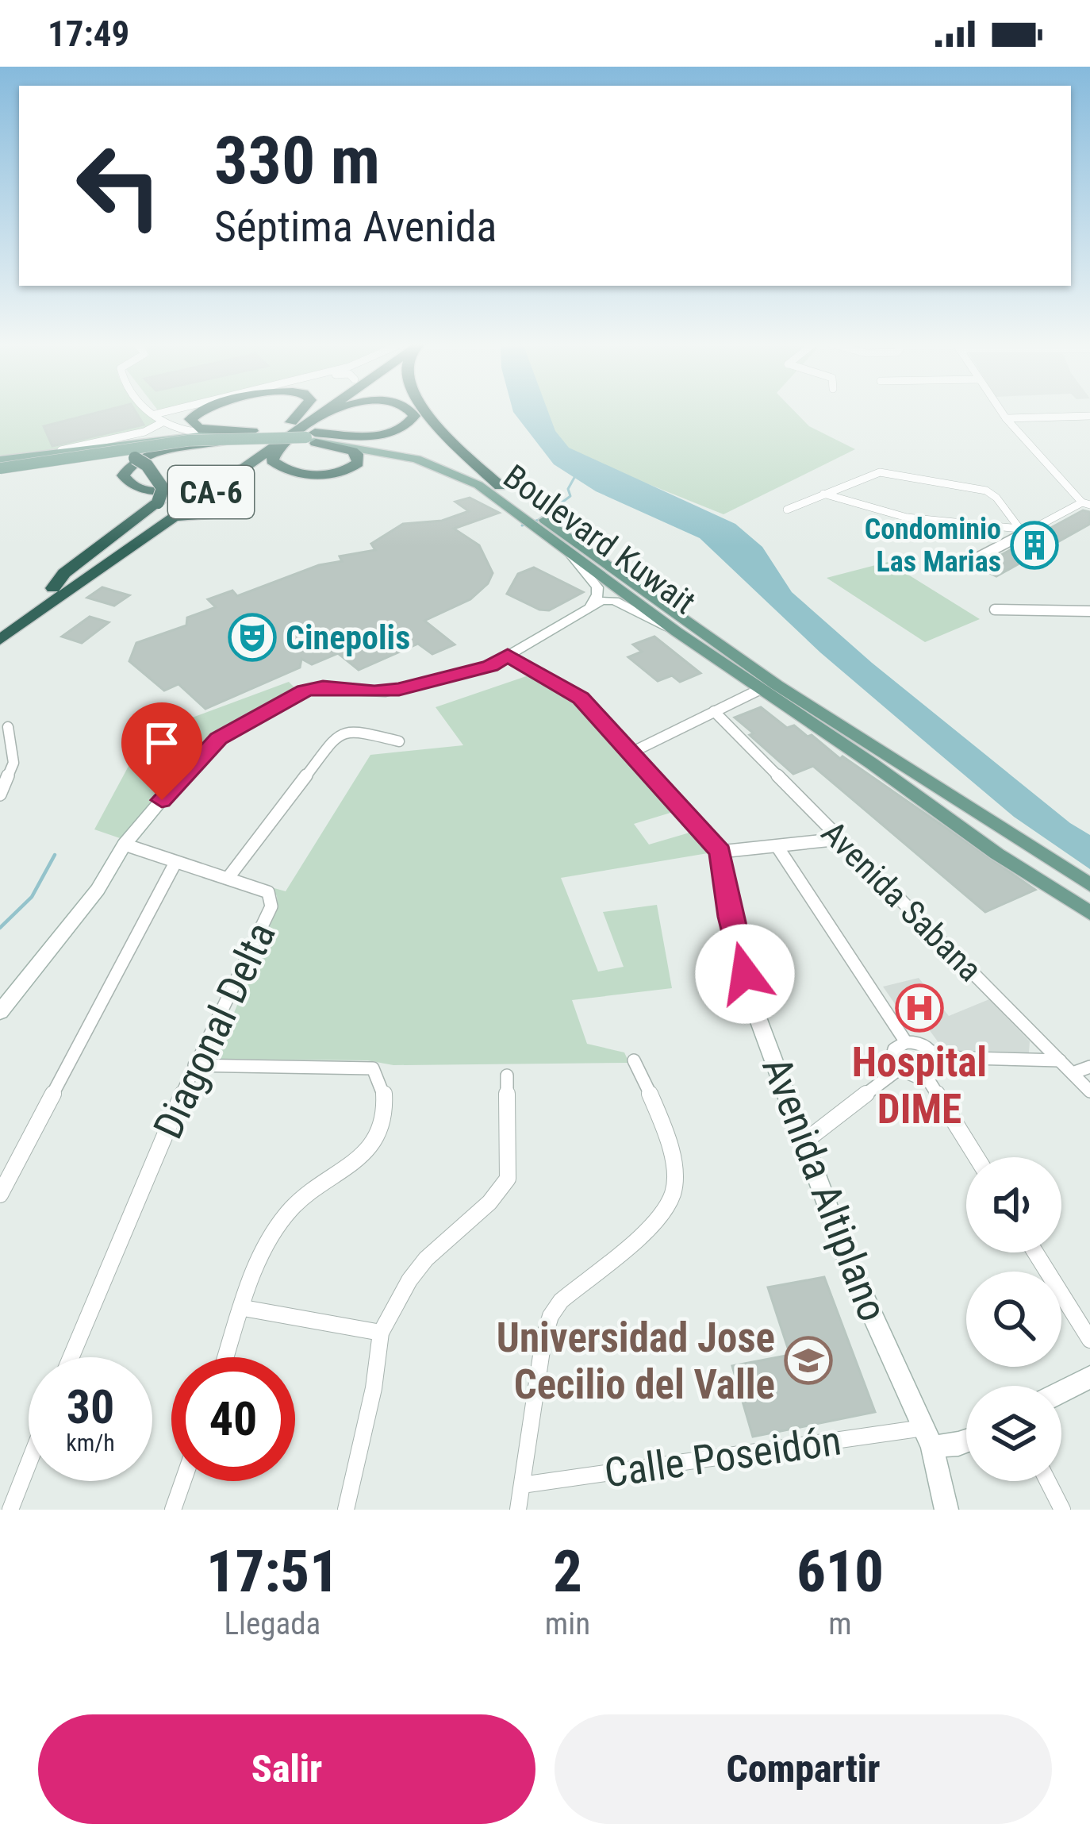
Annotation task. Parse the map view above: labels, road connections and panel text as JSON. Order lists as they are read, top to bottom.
{
  "streets": {
    "highway": ["CA-6"],
    "main road": ["Boulevard Kuwait"],
    "street": [
      "Avenida Sabana",
      "Diagonal Delta",
      "Avenida Altiplano",
      "Calle Poseidón"
    ]
  },
  "crossings": [
    ["CA-6", "Boulevard Kuwait"],
    ["Avenida Altiplano", "Calle Poseidón"]
  ],
  "places": {
    "building": ["Condominio Las Marias"],
    "theatre": ["Cinepolis"],
    "hospital": ["Hospital DIME"],
    "school or university": ["Universidad Jose Cecilio del Valle"]
  },
  "page": {
    "status": "17:49",
    "turn": ["330 m", "Séptima Avenida"],
    "speed": "30 km/h",
    "limit": "40",
    "eta": [
      "17:51",
      "Llegada",
      "2",
      "min",
      "610",
      "m"
    ],
    "buttons": ["Salir", "Compartir"]
  }
}
